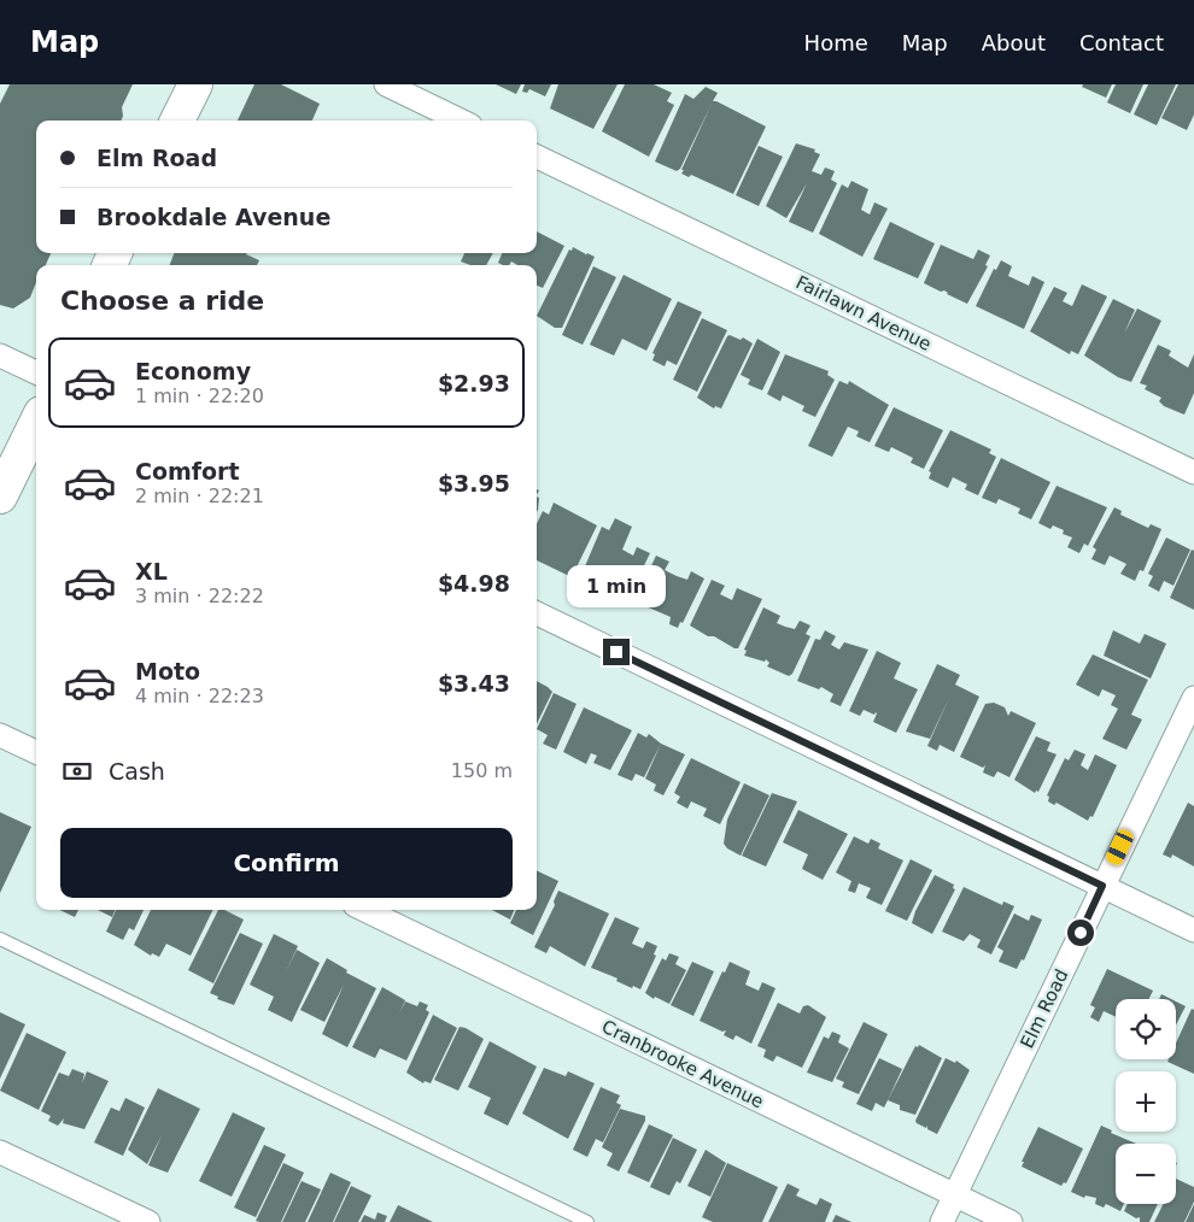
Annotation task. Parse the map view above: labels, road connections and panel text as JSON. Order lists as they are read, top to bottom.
{
  "streets": {
    "street": ["Fairlawn Avenue", "Elm Road", "Cranbrooke Avenue"]
  },
  "crossings": [
    ["Elm Road", "Cranbrooke Avenue"]
  ],
  "page": {
    "header": "Map",
    "nav": [
      "Home",
      "Map",
      "About",
      "Contact"
    ],
    "banner": ["Elm Road", "Brookdale Avenue"],
    "heading": "Choose a ride",
    "list": [
      {
        "name": "Economy",
        "note": "1 min · 22:20",
        "value": "$2.93"
      },
      {
        "name": "Comfort",
        "note": "2 min · 22:21",
        "value": "$3.95"
      },
      {
        "name": "XL",
        "note": "3 min · 22:22",
        "value": "$4.98"
      },
      {
        "name": "Moto",
        "note": "4 min · 22:23",
        "value": "$3.43"
      }
    ],
    "bubble": "1 min",
    "pay": ["Cash", "150 m"],
    "buttons": "Confirm",
    "map_buttons": ["+", "−"]
  }
}
